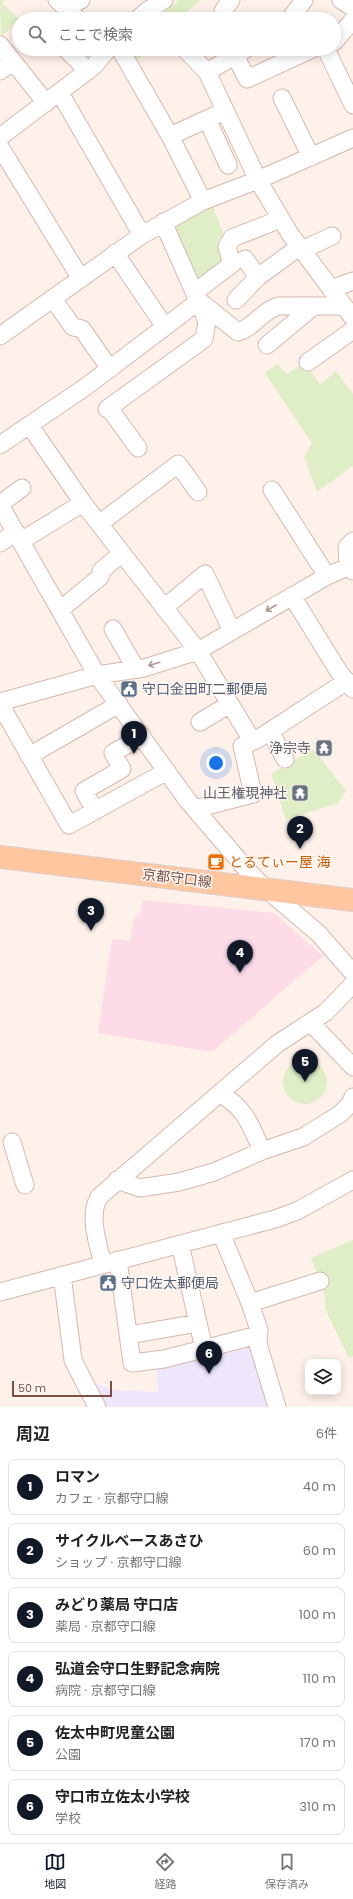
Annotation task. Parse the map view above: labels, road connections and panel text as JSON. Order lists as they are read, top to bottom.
{
  "streets": {
    "main road": ["京都守口線"]
  },
  "places": {
    "public building": ["守口金田町二郵便局", "守口佐太郵便局"],
    "temple": ["浄宗寺", "山王権現神社"],
    "cafe": ["とるてぃー屋 海"]
  },
  "scale_bar": "50 m",
  "page": {
    "search": "ここで検索",
    "pins": [
      "1",
      "2",
      "3",
      "4",
      "5",
      "6"
    ],
    "scale": "50 m",
    "heading": ["周辺", "6件"],
    "list": [
      {
        "mark": "1",
        "name": "ロマン",
        "note": "カフェ · 京都守口線",
        "value": "40 m"
      },
      {
        "mark": "2",
        "name": "サイクルベースあさひ",
        "note": "ショップ · 京都守口線",
        "value": "60 m"
      },
      {
        "mark": "3",
        "name": "みどり薬局 守口店",
        "note": "薬局 · 京都守口線",
        "value": "100 m"
      },
      {
        "mark": "4",
        "name": "弘道会守口生野記念病院",
        "note": "病院 · 京都守口線",
        "value": "110 m"
      },
      {
        "mark": "5",
        "name": "佐太中町児童公園",
        "note": "公園",
        "value": "170 m"
      },
      {
        "mark": "6",
        "name": "守口市立佐太小学校",
        "note": "学校",
        "value": "310 m"
      }
    ],
    "nav": ["地図", "経路", "保存済み"]
  }
}
